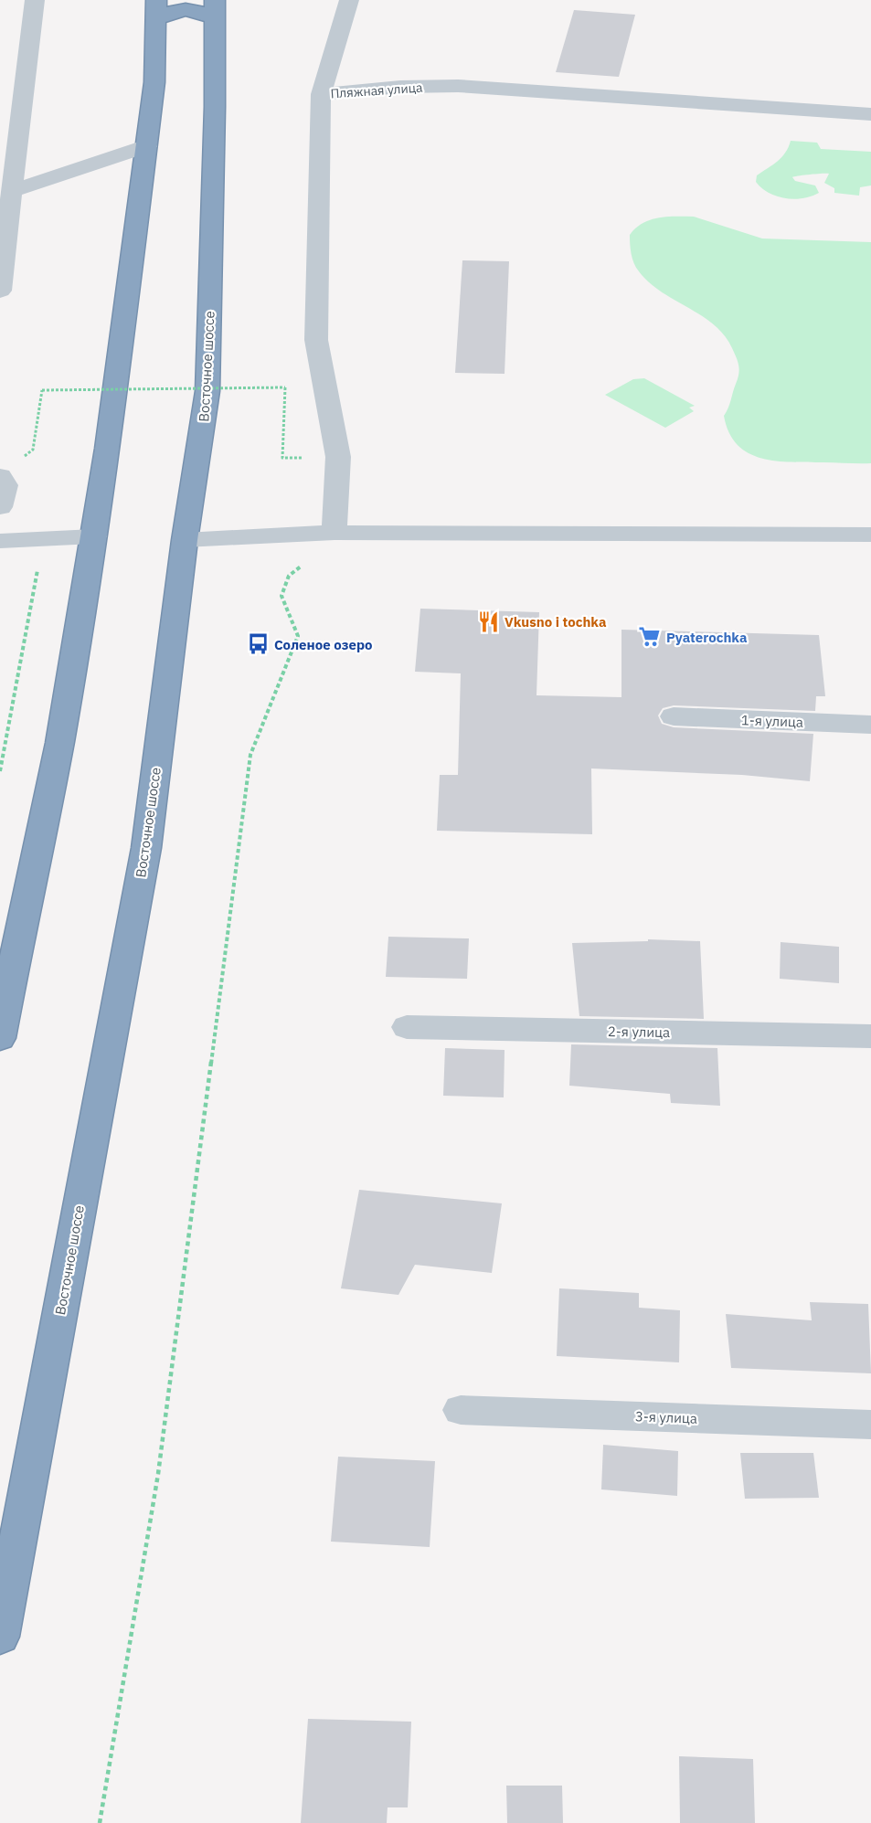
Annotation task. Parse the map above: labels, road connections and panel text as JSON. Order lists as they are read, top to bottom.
{
  "streets": {
    "highway": ["Восточное шоссе"],
    "street": [
      "Пляжная улица",
      "1-я улица",
      "2-я улица",
      "3-я улица"
    ]
  },
  "places": {
    "restaurant": ["Vkusno i tochka"],
    "supermarket": ["Pyaterochka"],
    "bus stop": ["Соленое озеро"]
  }
}
